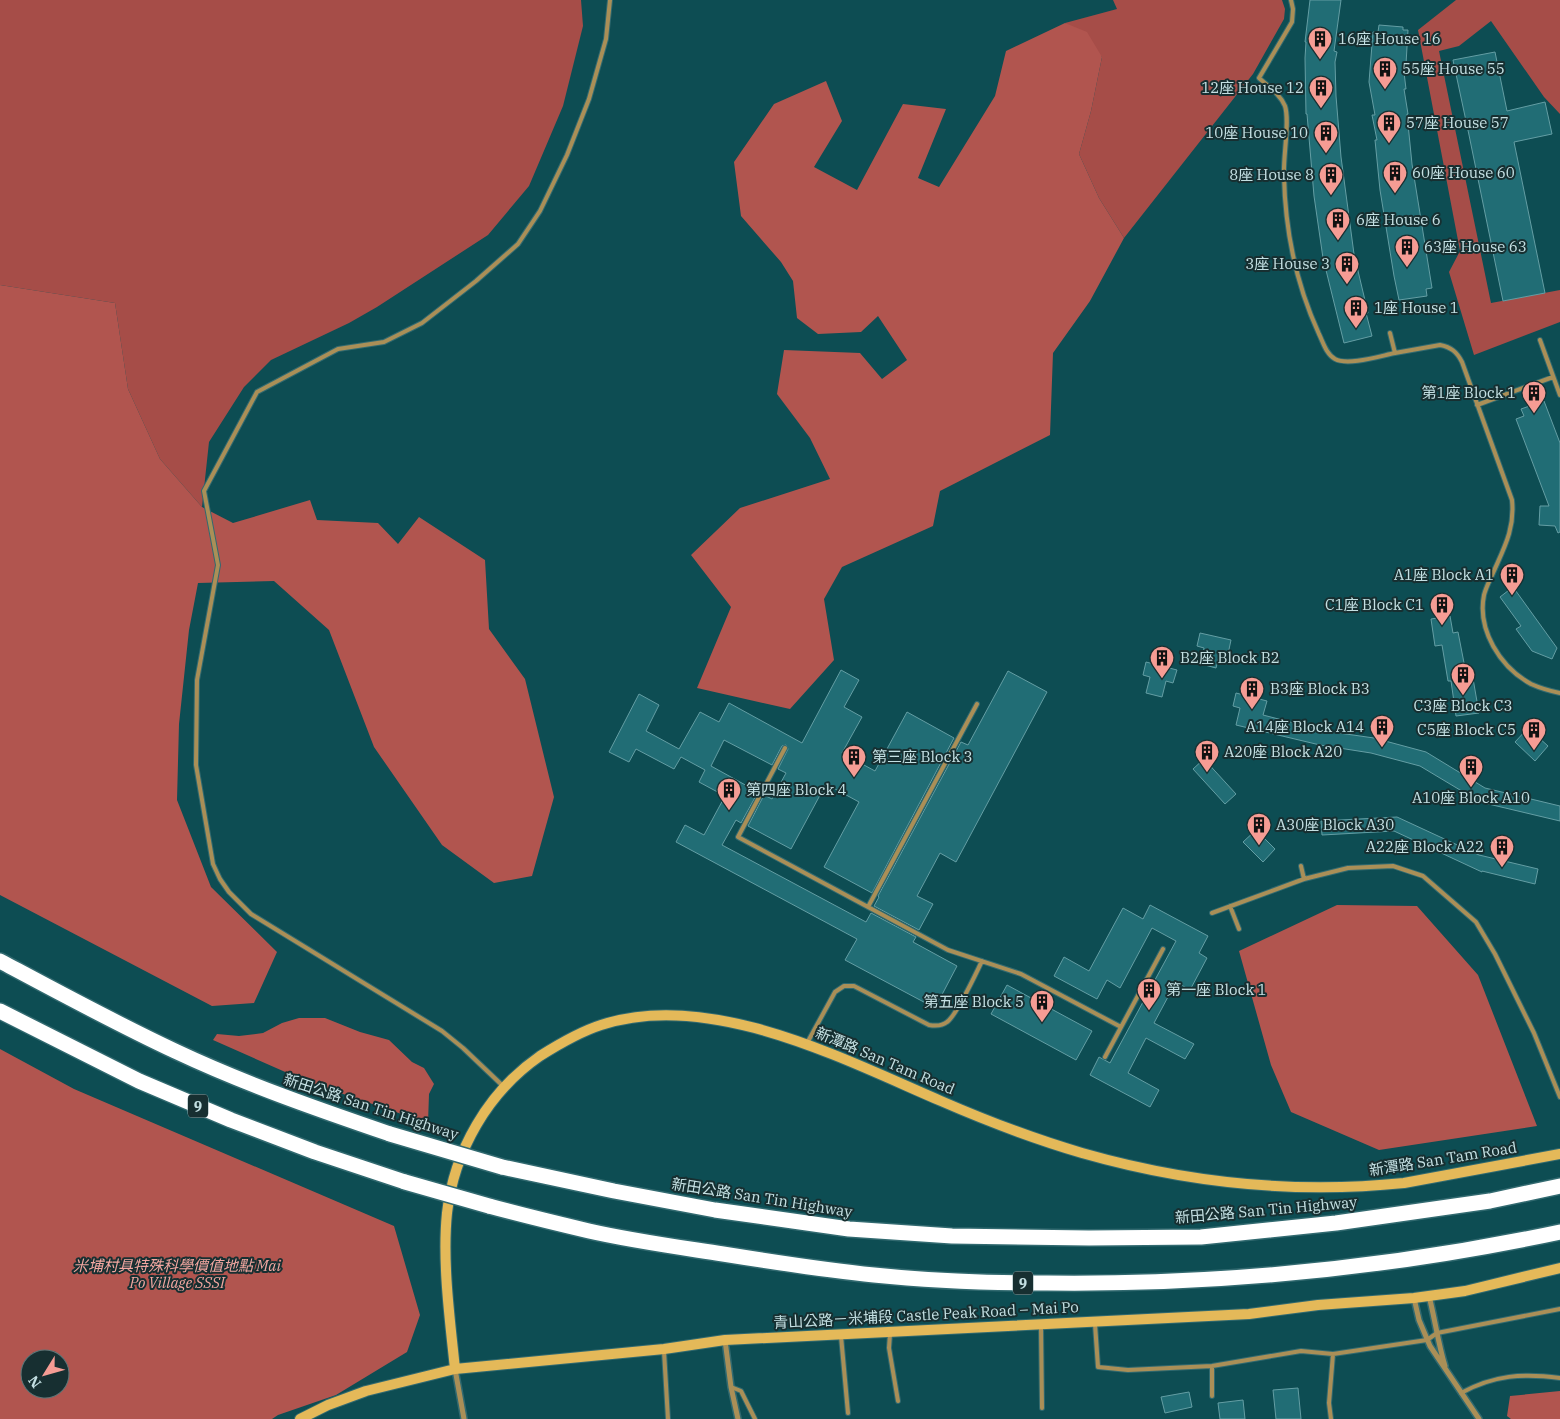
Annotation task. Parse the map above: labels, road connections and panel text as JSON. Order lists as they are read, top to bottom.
{
  "streets": {
    "highway": ["9", "新田公路 San Tin Highway"],
    "street": ["新潭路 San Tam Road", "青山公路－米埔段 Castle Peak Road – Mai Po"]
  },
  "crossings": [
    ["新潭路 San Tam Road", "青山公路－米埔段 Castle Peak Road – Mai Po"]
  ],
  "parks": ["米埔村具特殊科學價值地點 Mai Po Village SSSI"],
  "places": {
    "building": [
      "16座 House 16",
      "55座 House 55",
      "12座 House 12",
      "57座 House 57",
      "10座 House 10",
      "60座 House 60",
      "8座 House 8",
      "6座 House 6",
      "63座 House 63",
      "3座 House 3",
      "1座 House 1",
      "第1座 Block 1",
      "A1座 Block A1",
      "C1座 Block C1",
      "B2座 Block B2",
      "C3座 Block C3",
      "B3座 Block B3",
      "A14座 Block A14",
      "C5座 Block C5",
      "A20座 Block A20",
      "第三座 Block 3",
      "A10座 Block A10",
      "第四座 Block 4",
      "A30座 Block A30",
      "A22座 Block A22",
      "第一座 Block 1",
      "第五座 Block 5"
    ]
  },
  "north": "bottom left"
}
